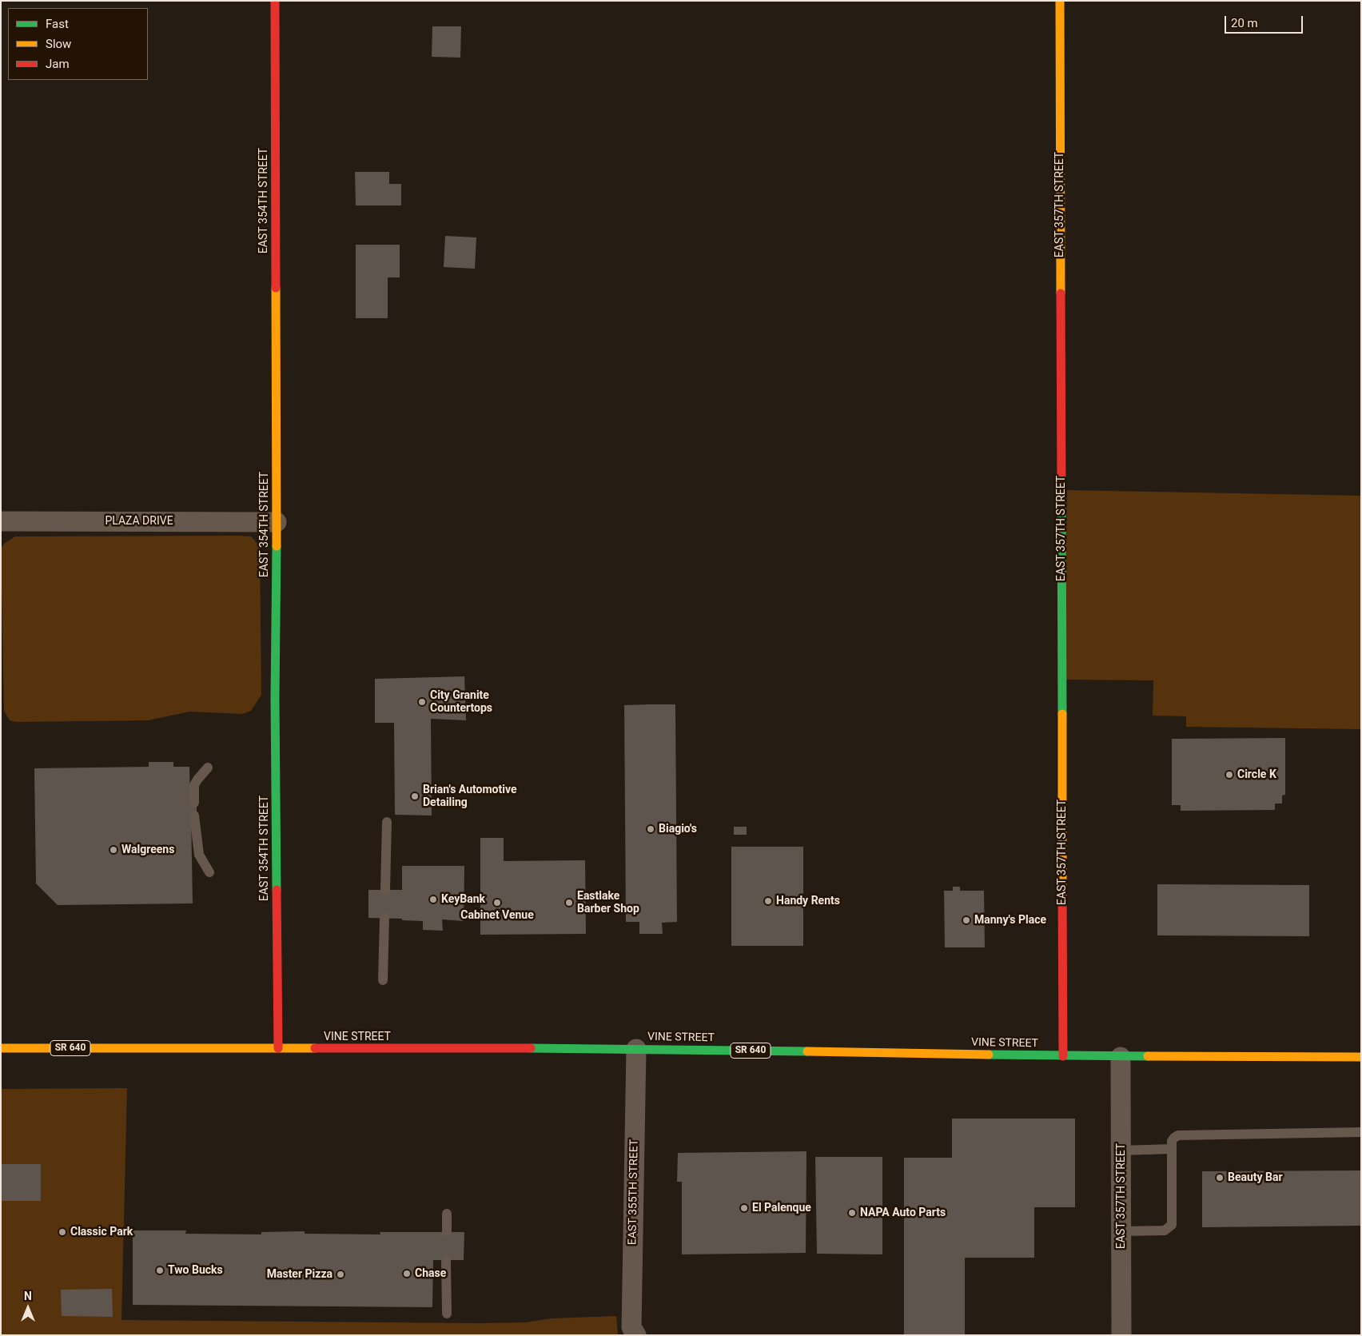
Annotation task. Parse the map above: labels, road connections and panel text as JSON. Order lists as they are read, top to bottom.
{
  "streets": {
    "street": [
      "EAST 354TH STREET",
      "EAST 357TH STREET",
      "PLAZA DRIVE",
      "VINE STREET",
      "SR 640",
      "EAST 355TH STREET"
    ]
  },
  "crossings": [
    ["EAST 354TH STREET", "PLAZA DRIVE"],
    ["EAST 354TH STREET", "VINE STREET"],
    ["EAST 357TH STREET", "VINE STREET"],
    ["VINE STREET", "EAST 355TH STREET"]
  ],
  "places": [
    "City Granite Countertops",
    "Circle K",
    "Brian's Automotive Detailing",
    "Biagio's",
    "Walgreens",
    "KeyBank",
    "Handy Rents",
    "Cabinet Venue",
    "Eastlake Barber Shop",
    "Manny's Place",
    "Beauty Bar",
    "El Palenque",
    "NAPA Auto Parts",
    "Classic Park",
    "Two Bucks",
    "Chase",
    "Master Pizza"
  ],
  "legend": ["Fast", "Slow", "Jam"],
  "scale_bar": "20 m",
  "north": "top"
}
